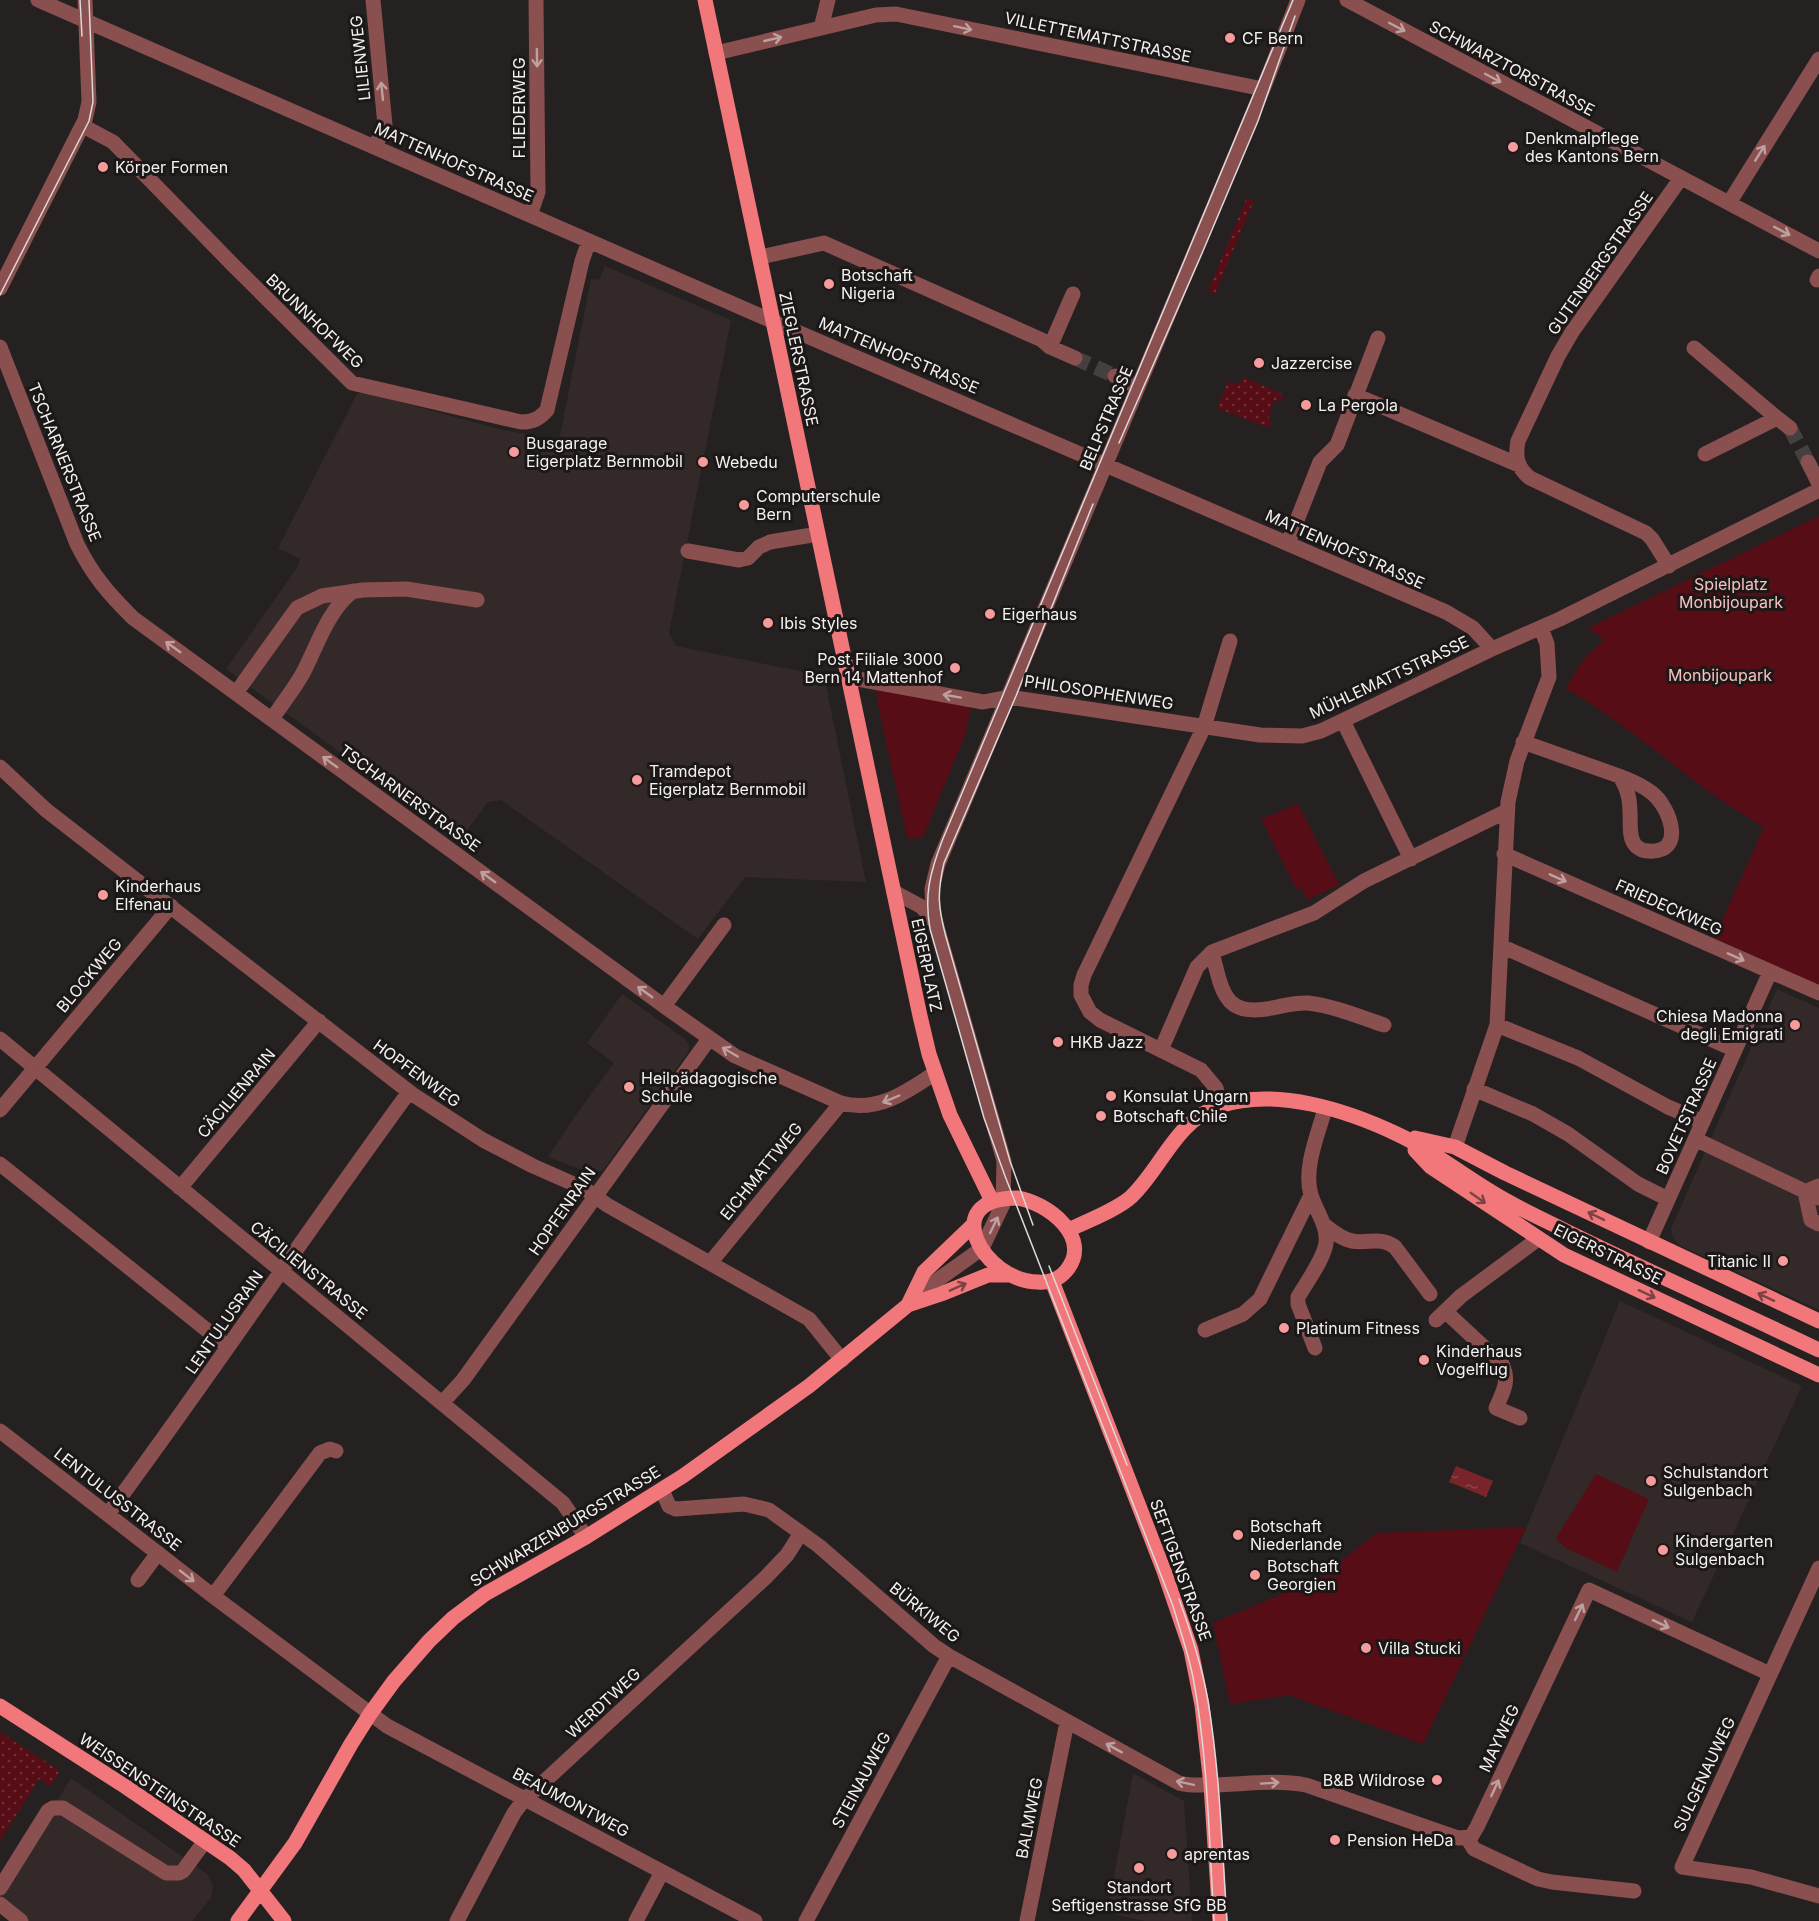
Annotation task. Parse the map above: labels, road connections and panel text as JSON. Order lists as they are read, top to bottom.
{
  "streets": {
    "main road": [
      "ZIEGLERSTRASSE",
      "EIGERPLATZ",
      "EIGERSTRASSE",
      "SCHWARZENBURGSTRASSE",
      "SEFTIGENSTRASSE",
      "WEISSENSTEINSTRASSE"
    ],
    "street": [
      "VILLETTEMATTSTRASSE",
      "LILIENWEG",
      "SCHWARZTORSTRASSE",
      "FLIEDERWEG",
      "MATTENHOFSTRASSE",
      "GUTENBERGSTRASSE",
      "BRUNNHOFWEG",
      "BELPSTRASSE",
      "TSCHARNERSTRASSE",
      "MÜHLEMATTSTRASSE",
      "PHILOSOPHENWEG",
      "FRIEDECKWEG",
      "BLOCKWEG",
      "HOPFENWEG",
      "CÄCILIENRAIN",
      "BOVETSTRASSE",
      "EICHMATTWEG",
      "HOPFENRAIN",
      "CÄCILIENSTRASSE",
      "LENTULUSRAIN",
      "LENTULUSSTRASSE",
      "BÜRKIWEG",
      "WERDTWEG",
      "MAYWEG",
      "SULGENAUWEG",
      "STEINAUWEG",
      "BEAUMONTWEG",
      "BALMWEG"
    ]
  },
  "crossings": [
    ["VILLETTEMATTSTRASSE", "ZIEGLERSTRASSE"],
    ["VILLETTEMATTSTRASSE", "BELPSTRASSE"],
    ["LILIENWEG", "MATTENHOFSTRASSE"],
    ["SCHWARZTORSTRASSE", "GUTENBERGSTRASSE"],
    ["FLIEDERWEG", "MATTENHOFSTRASSE"],
    ["MATTENHOFSTRASSE", "BRUNNHOFWEG"],
    ["MATTENHOFSTRASSE", "ZIEGLERSTRASSE"],
    ["MATTENHOFSTRASSE", "BELPSTRASSE"],
    ["MATTENHOFSTRASSE", "MÜHLEMATTSTRASSE"],
    ["ZIEGLERSTRASSE", "PHILOSOPHENWEG"],
    ["ZIEGLERSTRASSE", "EIGERPLATZ"],
    ["BELPSTRASSE", "PHILOSOPHENWEG"],
    ["BELPSTRASSE", "EIGERPLATZ"],
    ["BELPSTRASSE", "EIGERSTRASSE"],
    ["BELPSTRASSE", "SCHWARZENBURGSTRASSE"],
    ["BELPSTRASSE", "SEFTIGENSTRASSE"],
    ["TSCHARNERSTRASSE", "EIGERPLATZ"],
    ["TSCHARNERSTRASSE", "EICHMATTWEG"],
    ["TSCHARNERSTRASSE", "HOPFENRAIN"],
    ["MÜHLEMATTSTRASSE", "PHILOSOPHENWEG"],
    ["FRIEDECKWEG", "BOVETSTRASSE"],
    ["EIGERPLATZ", "EIGERSTRASSE"],
    ["EIGERPLATZ", "SCHWARZENBURGSTRASSE"],
    ["EIGERPLATZ", "SEFTIGENSTRASSE"],
    ["BLOCKWEG", "HOPFENWEG"],
    ["BLOCKWEG", "CÄCILIENSTRASSE"],
    ["HOPFENWEG", "CÄCILIENRAIN"],
    ["HOPFENWEG", "EICHMATTWEG"],
    ["HOPFENWEG", "HOPFENRAIN"],
    ["HOPFENWEG", "LENTULUSRAIN"],
    ["HOPFENWEG", "SCHWARZENBURGSTRASSE"],
    ["CÄCILIENRAIN", "CÄCILIENSTRASSE"],
    ["BOVETSTRASSE", "EIGERSTRASSE"],
    ["HOPFENRAIN", "CÄCILIENSTRASSE"],
    ["EIGERSTRASSE", "SCHWARZENBURGSTRASSE"],
    ["EIGERSTRASSE", "SEFTIGENSTRASSE"],
    ["CÄCILIENSTRASSE", "LENTULUSRAIN"],
    ["CÄCILIENSTRASSE", "SCHWARZENBURGSTRASSE"],
    ["LENTULUSRAIN", "LENTULUSSTRASSE"],
    ["LENTULUSSTRASSE", "SCHWARZENBURGSTRASSE"],
    ["LENTULUSSTRASSE", "BEAUMONTWEG"],
    ["SCHWARZENBURGSTRASSE", "SEFTIGENSTRASSE"],
    ["SCHWARZENBURGSTRASSE", "BÜRKIWEG"],
    ["SCHWARZENBURGSTRASSE", "WEISSENSTEINSTRASSE"],
    ["SCHWARZENBURGSTRASSE", "BEAUMONTWEG"],
    ["SEFTIGENSTRASSE", "BÜRKIWEG"],
    ["BÜRKIWEG", "WERDTWEG"],
    ["BÜRKIWEG", "STEINAUWEG"],
    ["BÜRKIWEG", "BALMWEG"],
    ["WERDTWEG", "BEAUMONTWEG"],
    ["MAYWEG", "SULGENAUWEG"]
  ],
  "one_way": [
    "VILLETTEMATTSTRASSE",
    "LILIENWEG",
    "SCHWARZTORSTRASSE",
    "FLIEDERWEG",
    "TSCHARNERSTRASSE",
    "PHILOSOPHENWEG"
  ],
  "parks": ["Spielplatz Monbijoupark", "Monbijoupark"],
  "places": [
    "CF Bern",
    "Denkmalpflege des Kantons Bern",
    "Körper Formen",
    "Botschaft Nigeria",
    "Jazzercise",
    "La Pergola",
    "Busgarage Eigerplatz Bernmobil",
    "Webedu",
    "Computerschule Bern",
    "Eigerhaus",
    "Ibis Styles",
    "Post Filiale 3000 Bern 14 Mattenhof",
    "Tramdepot Eigerplatz Bernmobil",
    "Kinderhaus Elfenau",
    "Chiesa Madonna degli Emigrati",
    "HKB Jazz",
    "Heilpädagogische Schule",
    "Konsulat Ungarn",
    "Botschaft Chile",
    "Titanic II",
    "Platinum Fitness",
    "Kinderhaus Vogelflug",
    "Schulstandort Sulgenbach",
    "Botschaft Niederlande",
    "Kindergarten Sulgenbach",
    "Botschaft Georgien",
    "Villa Stucki",
    "B&B Wildrose",
    "Pension HeDa",
    "aprentas",
    "Standort Seftigenstrasse SfG BB"
  ]
}
